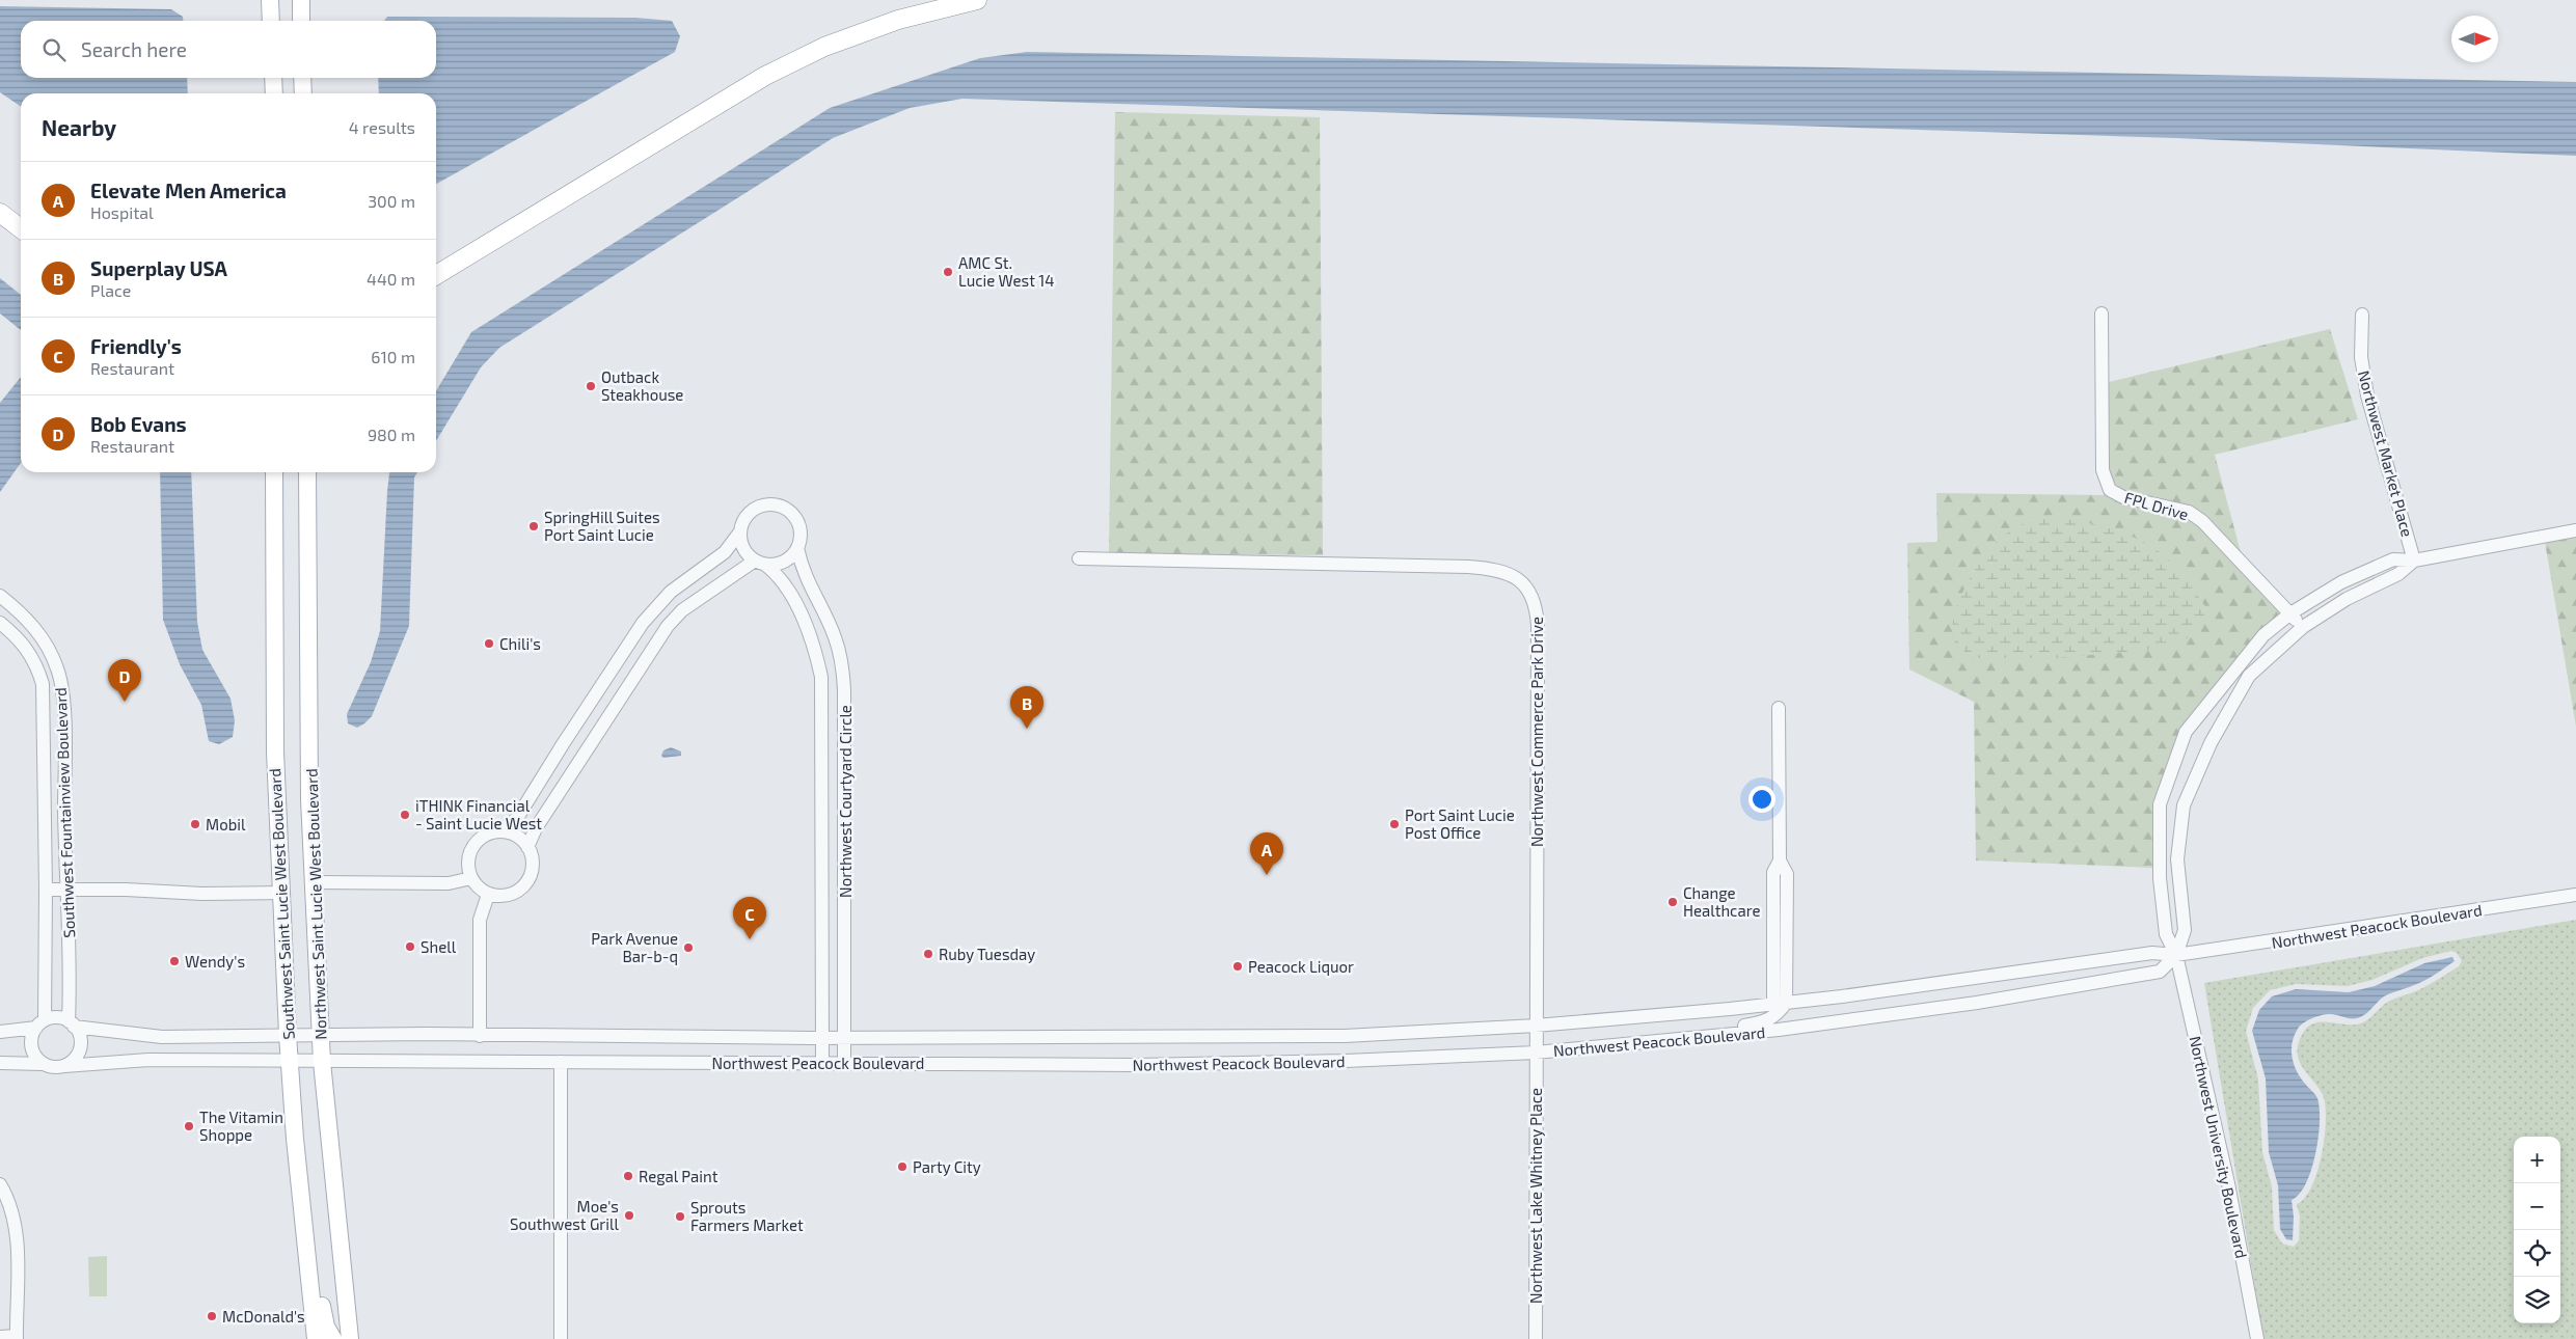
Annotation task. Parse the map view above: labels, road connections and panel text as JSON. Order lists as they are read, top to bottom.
{
  "streets": {
    "main road": ["Southwest Saint Lucie West Boulevard", "Northwest Saint Lucie West Boulevard"],
    "street": [
      "Northwest Market Place",
      "FPL Drive",
      "Northwest Commerce Park Drive",
      "Northwest Courtyard Circle",
      "Southwest Fountainview Boulevard",
      "Northwest Peacock Boulevard",
      "Northwest University Boulevard",
      "Northwest Lake Whitney Place"
    ]
  },
  "crossings": [
    ["Northwest Market Place", "Northwest University Boulevard"],
    ["FPL Drive", "Northwest University Boulevard"],
    ["Northwest Commerce Park Drive", "Northwest Peacock Boulevard"],
    ["Northwest Commerce Park Drive", "Northwest Lake Whitney Place"],
    ["Northwest Courtyard Circle", "Northwest Peacock Boulevard"],
    ["Southwest Fountainview Boulevard", "Northwest Peacock Boulevard"],
    ["Southwest Saint Lucie West Boulevard", "Northwest Peacock Boulevard"],
    ["Northwest Saint Lucie West Boulevard", "Northwest Peacock Boulevard"],
    ["Northwest Peacock Boulevard", "Northwest University Boulevard"],
    ["Northwest Peacock Boulevard", "Northwest Lake Whitney Place"]
  ],
  "places": [
    "AMC St. Lucie West 14",
    "Outback Steakhouse",
    "SpringHill Suites Port Saint Lucie",
    "Chili's",
    "iTHINK Financial - Saint Lucie West",
    "Mobil",
    "Port Saint Lucie Post Office",
    "Change Healthcare",
    "Shell",
    "Park Avenue Bar-b-q",
    "Ruby Tuesday",
    "Wendy's",
    "Peacock Liquor",
    "The Vitamin Shoppe",
    "Party City",
    "Regal Paint",
    "Moe's Southwest Grill",
    "Sprouts Farmers Market",
    "McDonald's"
  ],
  "north": "right",
  "page": {
    "search": "Search here",
    "heading": ["Nearby", "4 results"],
    "list": [
      {
        "mark": "A",
        "name": "Elevate Men America",
        "note": "Hospital",
        "value": "300 m"
      },
      {
        "mark": "B",
        "name": "Superplay USA",
        "note": "Place",
        "value": "440 m"
      },
      {
        "mark": "C",
        "name": "Friendly's",
        "note": "Restaurant",
        "value": "610 m"
      },
      {
        "mark": "D",
        "name": "Bob Evans",
        "note": "Restaurant",
        "value": "980 m"
      }
    ],
    "pins": [
      "D",
      "B",
      "A",
      "C"
    ],
    "map_buttons": ["+", "−"]
  }
}
